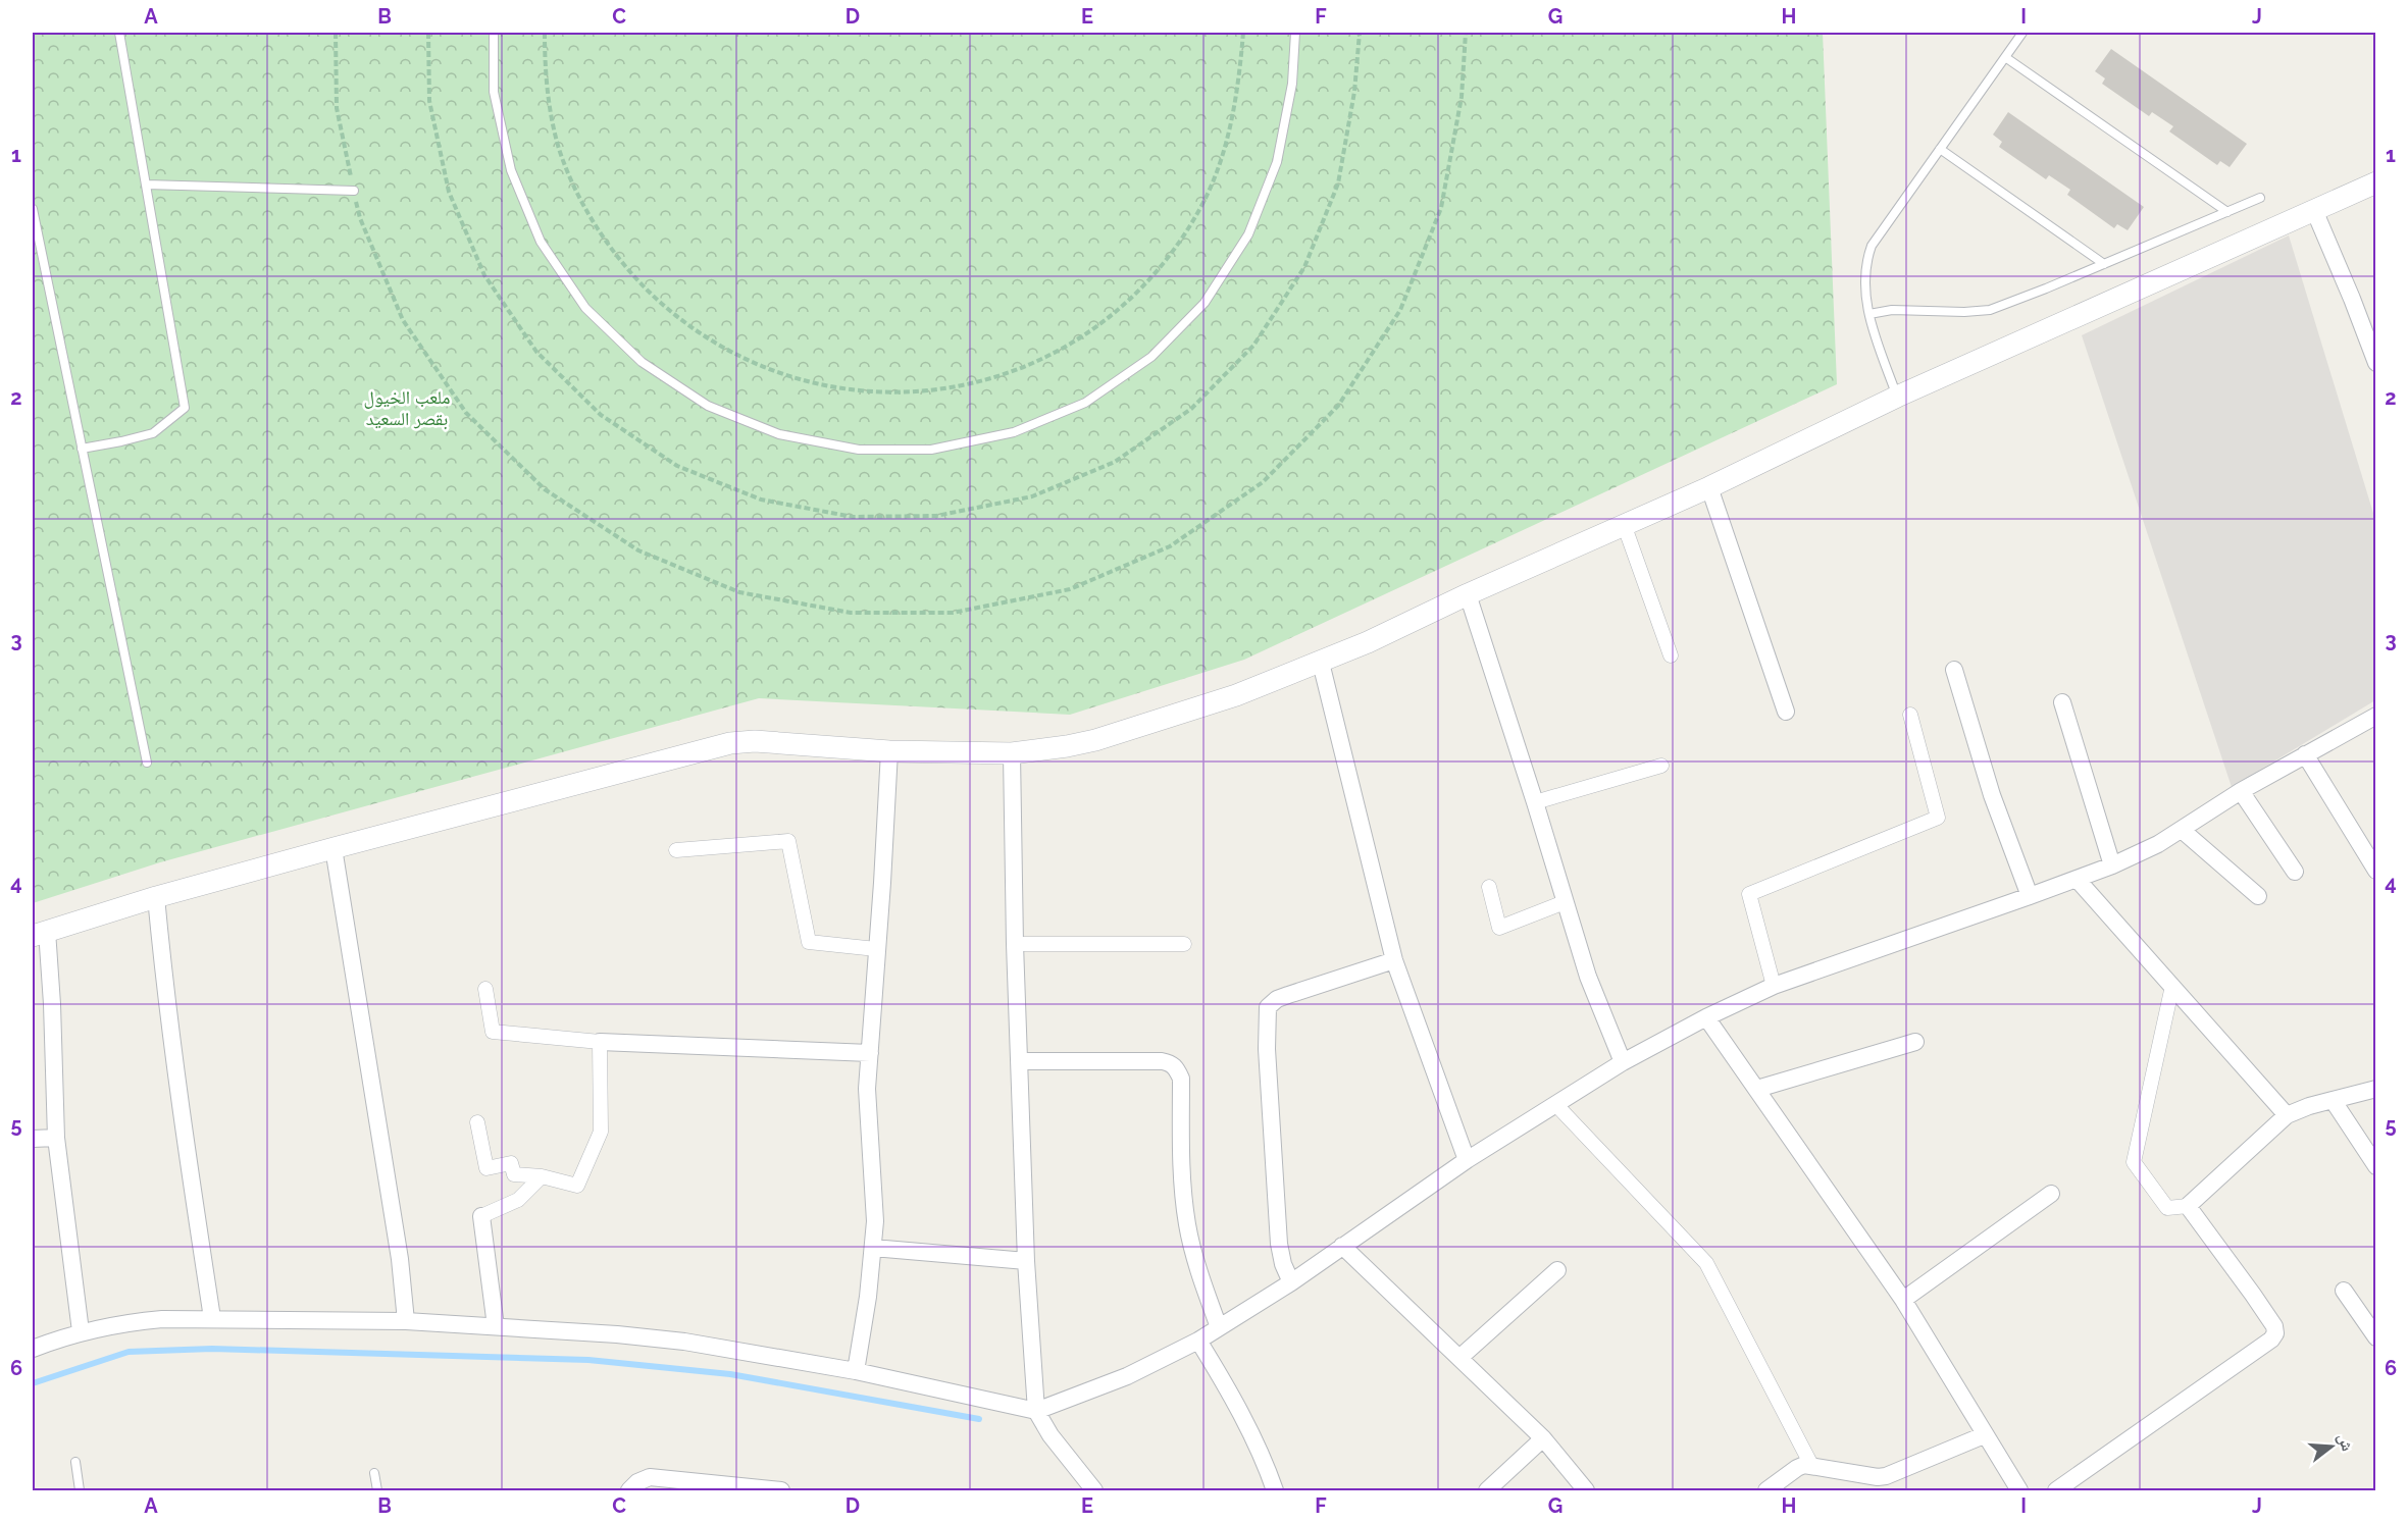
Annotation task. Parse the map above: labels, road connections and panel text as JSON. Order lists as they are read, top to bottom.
{
  "parks": ["ملعب الخيول بقصر السعيد"],
  "north": "right",
  "grid": {
    "columns": [
      "A",
      "B",
      "C",
      "D",
      "E",
      "F",
      "G",
      "H",
      "I",
      "J"
    ],
    "rows": [
      "1",
      "2",
      "3",
      "4",
      "5",
      "6"
    ]
  }
}
